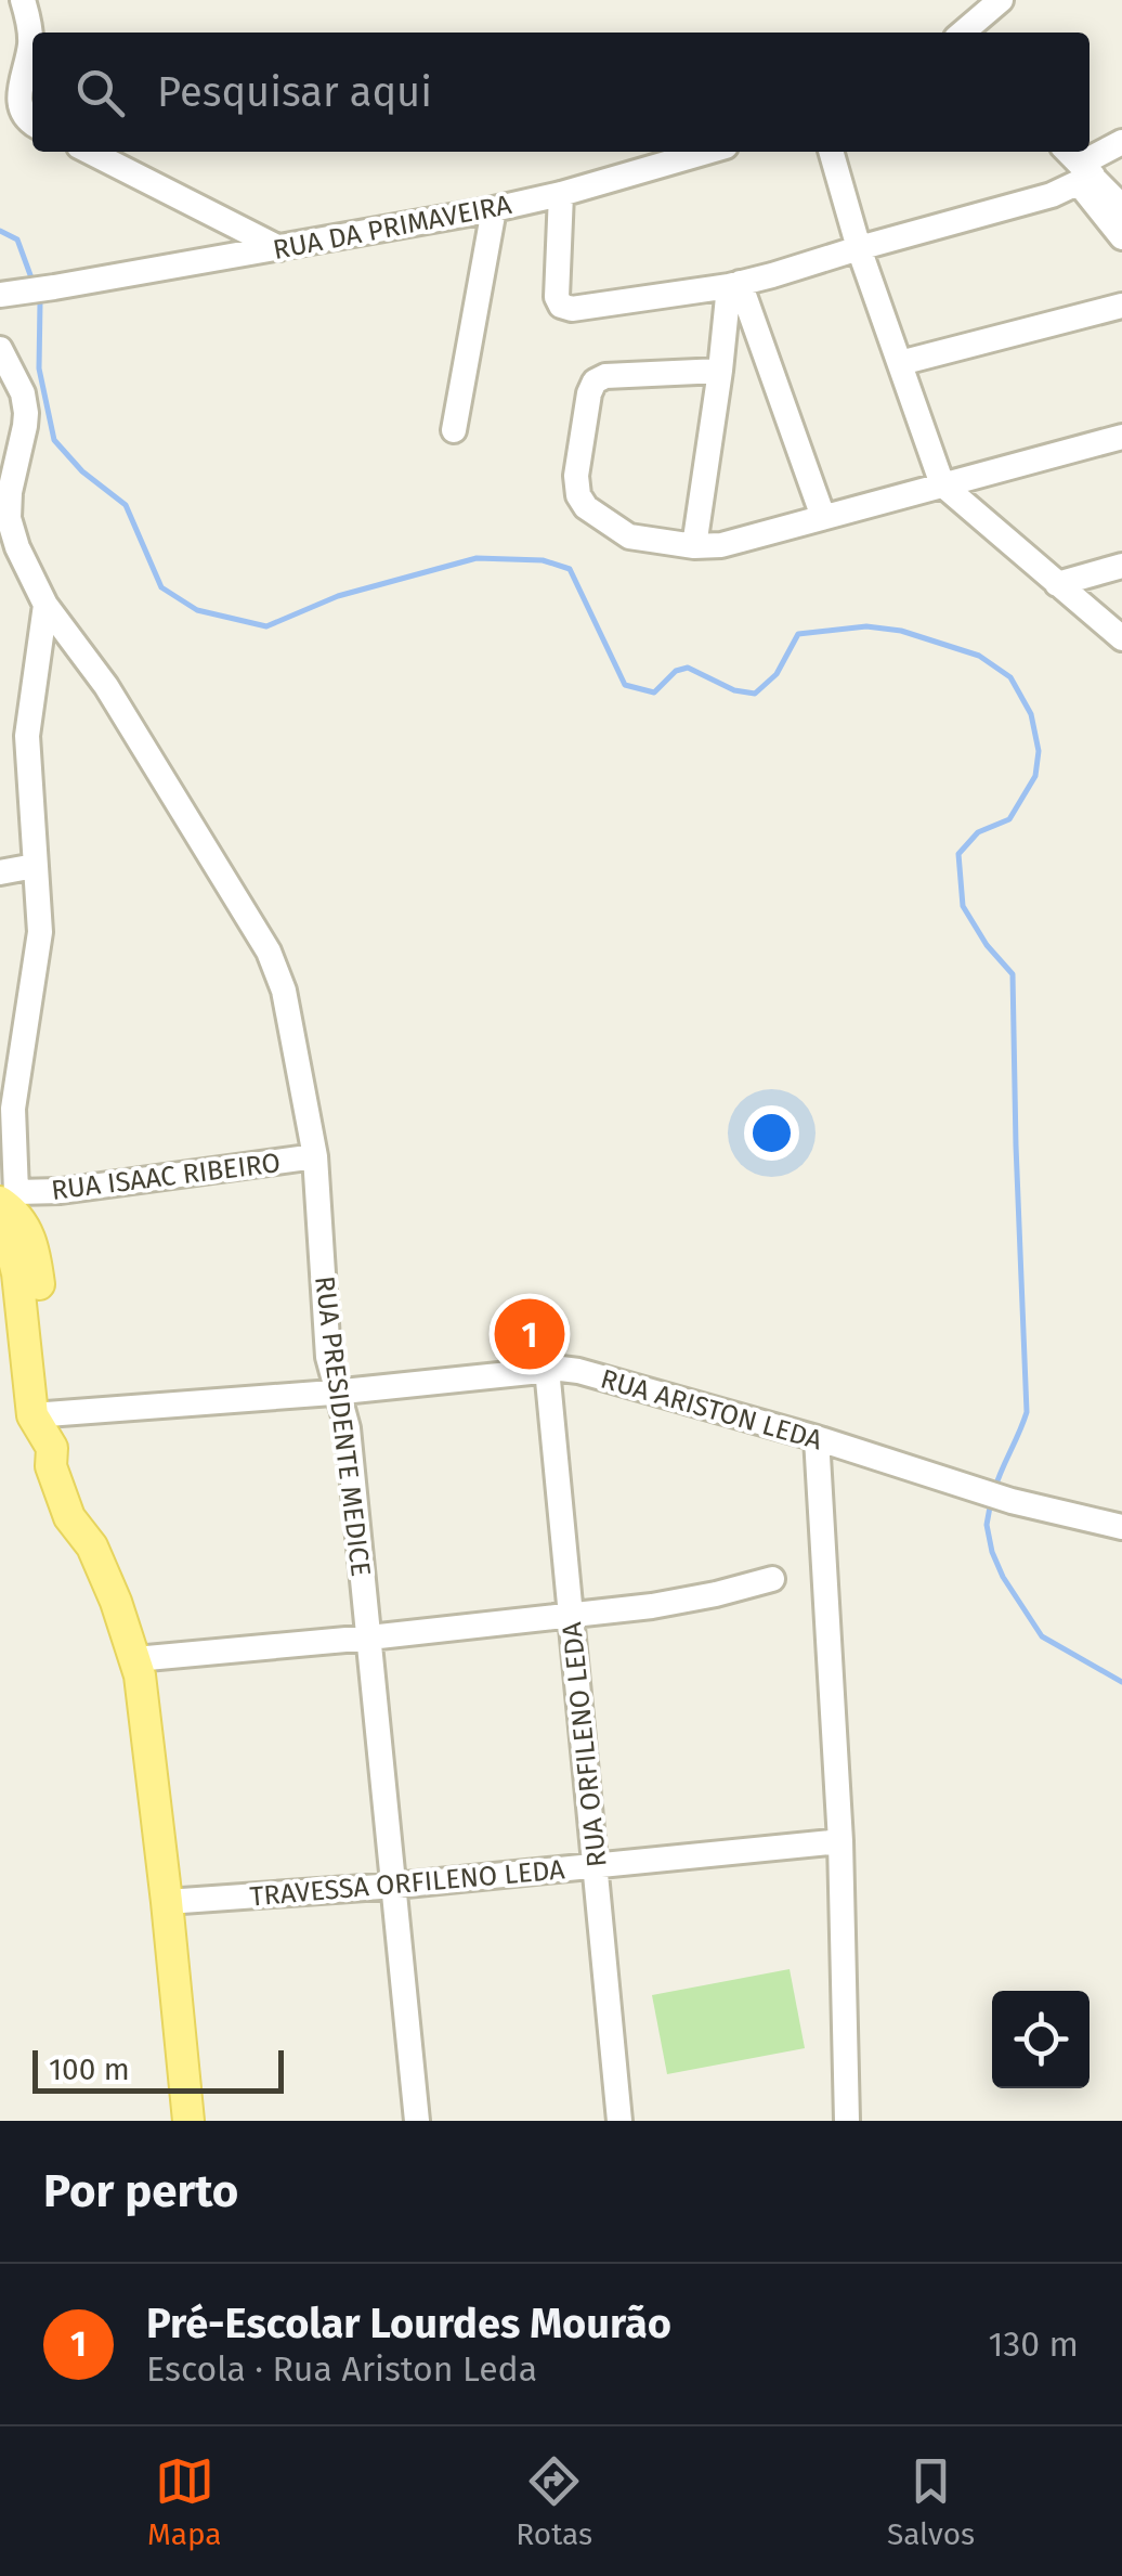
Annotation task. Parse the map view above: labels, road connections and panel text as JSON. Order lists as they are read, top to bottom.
{
  "streets": {
    "street": [
      "RUA DA PRIMAVEIRA",
      "RUA ISAAC RIBEIRO",
      "RUA ARISTON LEDA",
      "RUA PRESIDENTE MEDICE",
      "RUA ORFILENO LEDA",
      "TRAVESSA ORFILENO LEDA"
    ]
  },
  "crossings": [
    ["RUA ISAAC RIBEIRO", "RUA PRESIDENTE MEDICE"],
    ["RUA ARISTON LEDA", "RUA PRESIDENTE MEDICE"],
    ["RUA ARISTON LEDA", "RUA ORFILENO LEDA"],
    ["RUA PRESIDENTE MEDICE", "TRAVESSA ORFILENO LEDA"],
    ["RUA ORFILENO LEDA", "TRAVESSA ORFILENO LEDA"]
  ],
  "scale_bar": "100 m",
  "page": {
    "search": "Pesquisar aqui",
    "pins": "1",
    "scale": "100 m",
    "heading": "Por perto",
    "list": [
      {
        "mark": "1",
        "name": "Pré-Escolar Lourdes Mourão",
        "note": "Escola · Rua Ariston Leda",
        "value": "130 m"
      }
    ],
    "nav": ["Mapa", "Rotas", "Salvos"]
  }
}
